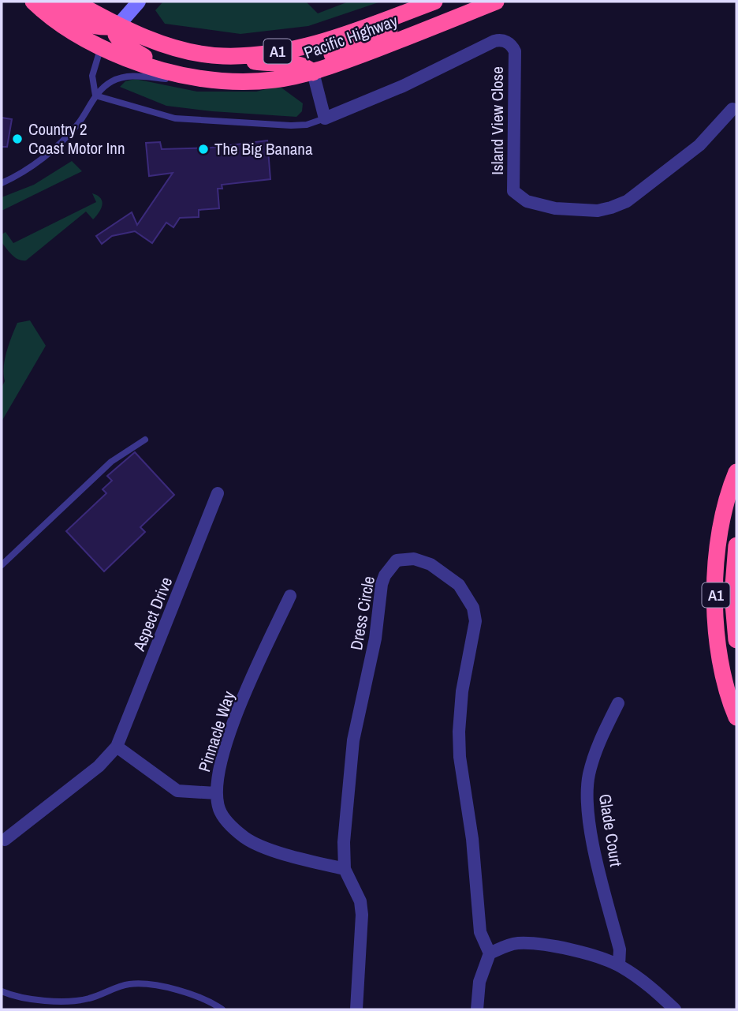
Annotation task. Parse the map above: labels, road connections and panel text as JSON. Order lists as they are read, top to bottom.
{
  "streets": {
    "highway": ["Pacific Highway", "A1"],
    "street": [
      "Island View Close",
      "Dress Circle",
      "Aspect Drive",
      "Pinnacle Way",
      "Glade Court"
    ]
  },
  "crossings": [
    ["Dress Circle", "Pinnacle Way"]
  ],
  "places": ["Country 2 Coast Motor Inn", "The Big Banana"]
}
